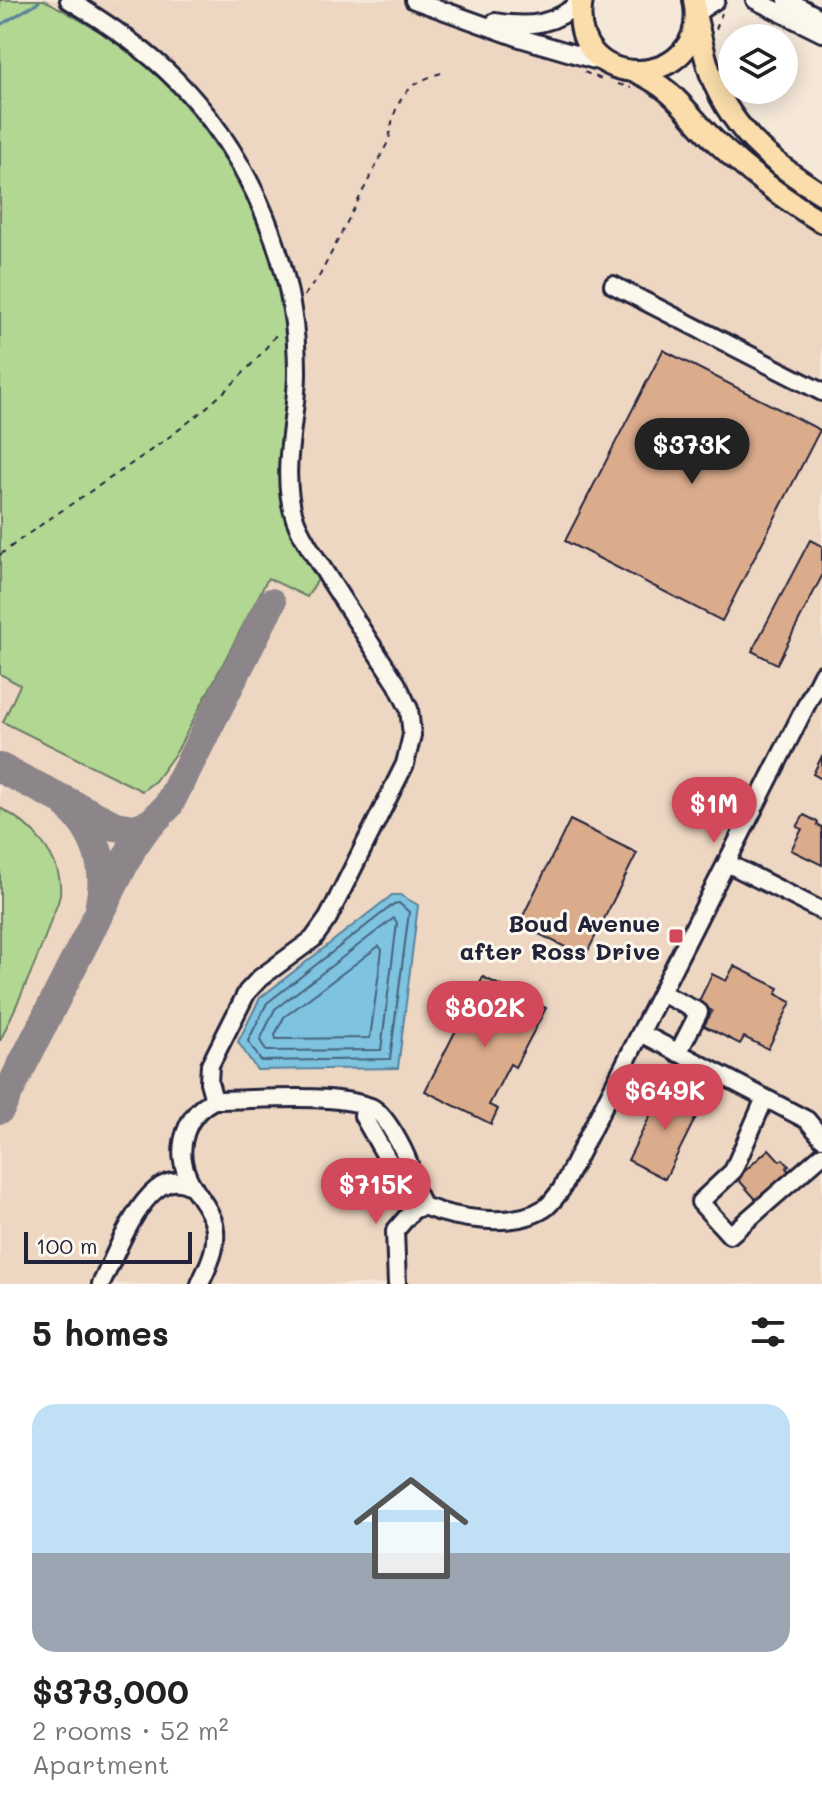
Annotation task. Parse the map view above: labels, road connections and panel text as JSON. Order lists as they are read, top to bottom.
{
  "places": {
    "transit": ["Boud Avenue after Ross Drive"]
  },
  "scale_bar": "100 m",
  "page": {
    "price": [
      "$373K",
      "$1M",
      "$802K",
      "$649K",
      "$715K"
    ],
    "scale": "100 m",
    "heading": "5 homes",
    "list": [
      {
        "name": "$373,000",
        "note": "2 rooms · 52 m² · Apartment"
      }
    ]
  }
}
